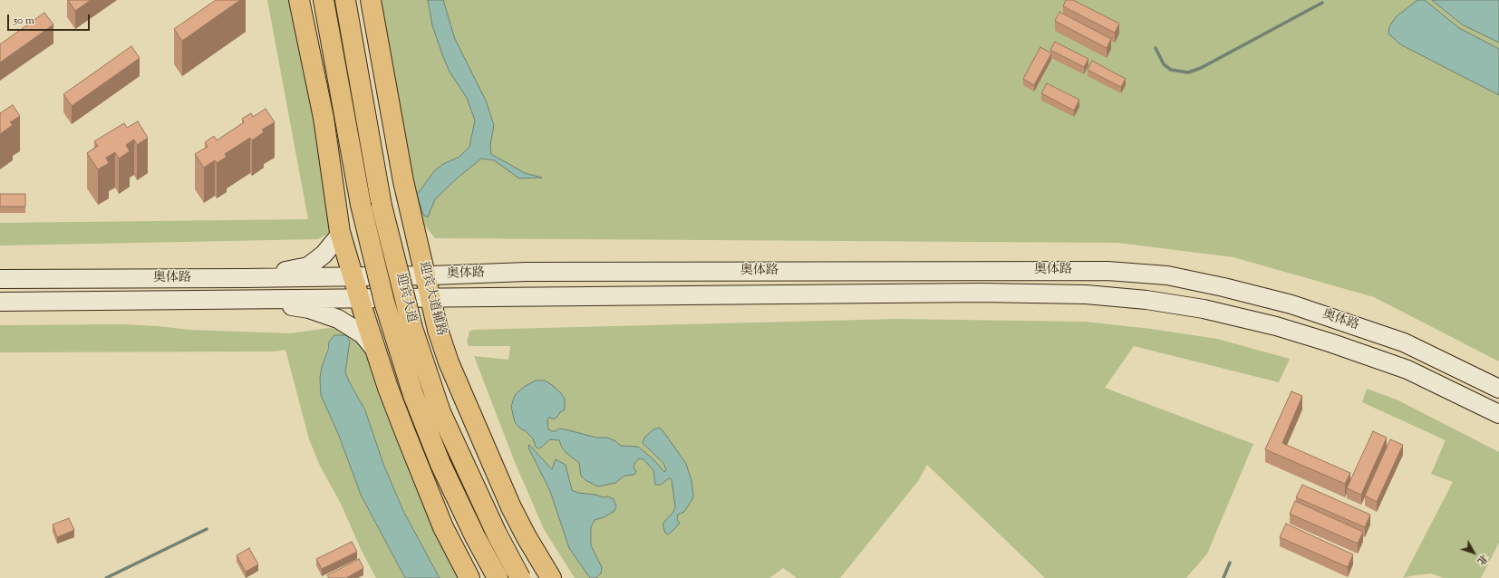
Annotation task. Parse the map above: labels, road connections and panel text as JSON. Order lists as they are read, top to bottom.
{
  "streets": {
    "main road": ["奥体路", "迎宾大道", "迎宾大道辅路"]
  },
  "crossings": [
    ["奥体路", "迎宾大道辅路"]
  ],
  "scale_bar": "50 m",
  "north": "bottom right"
}
